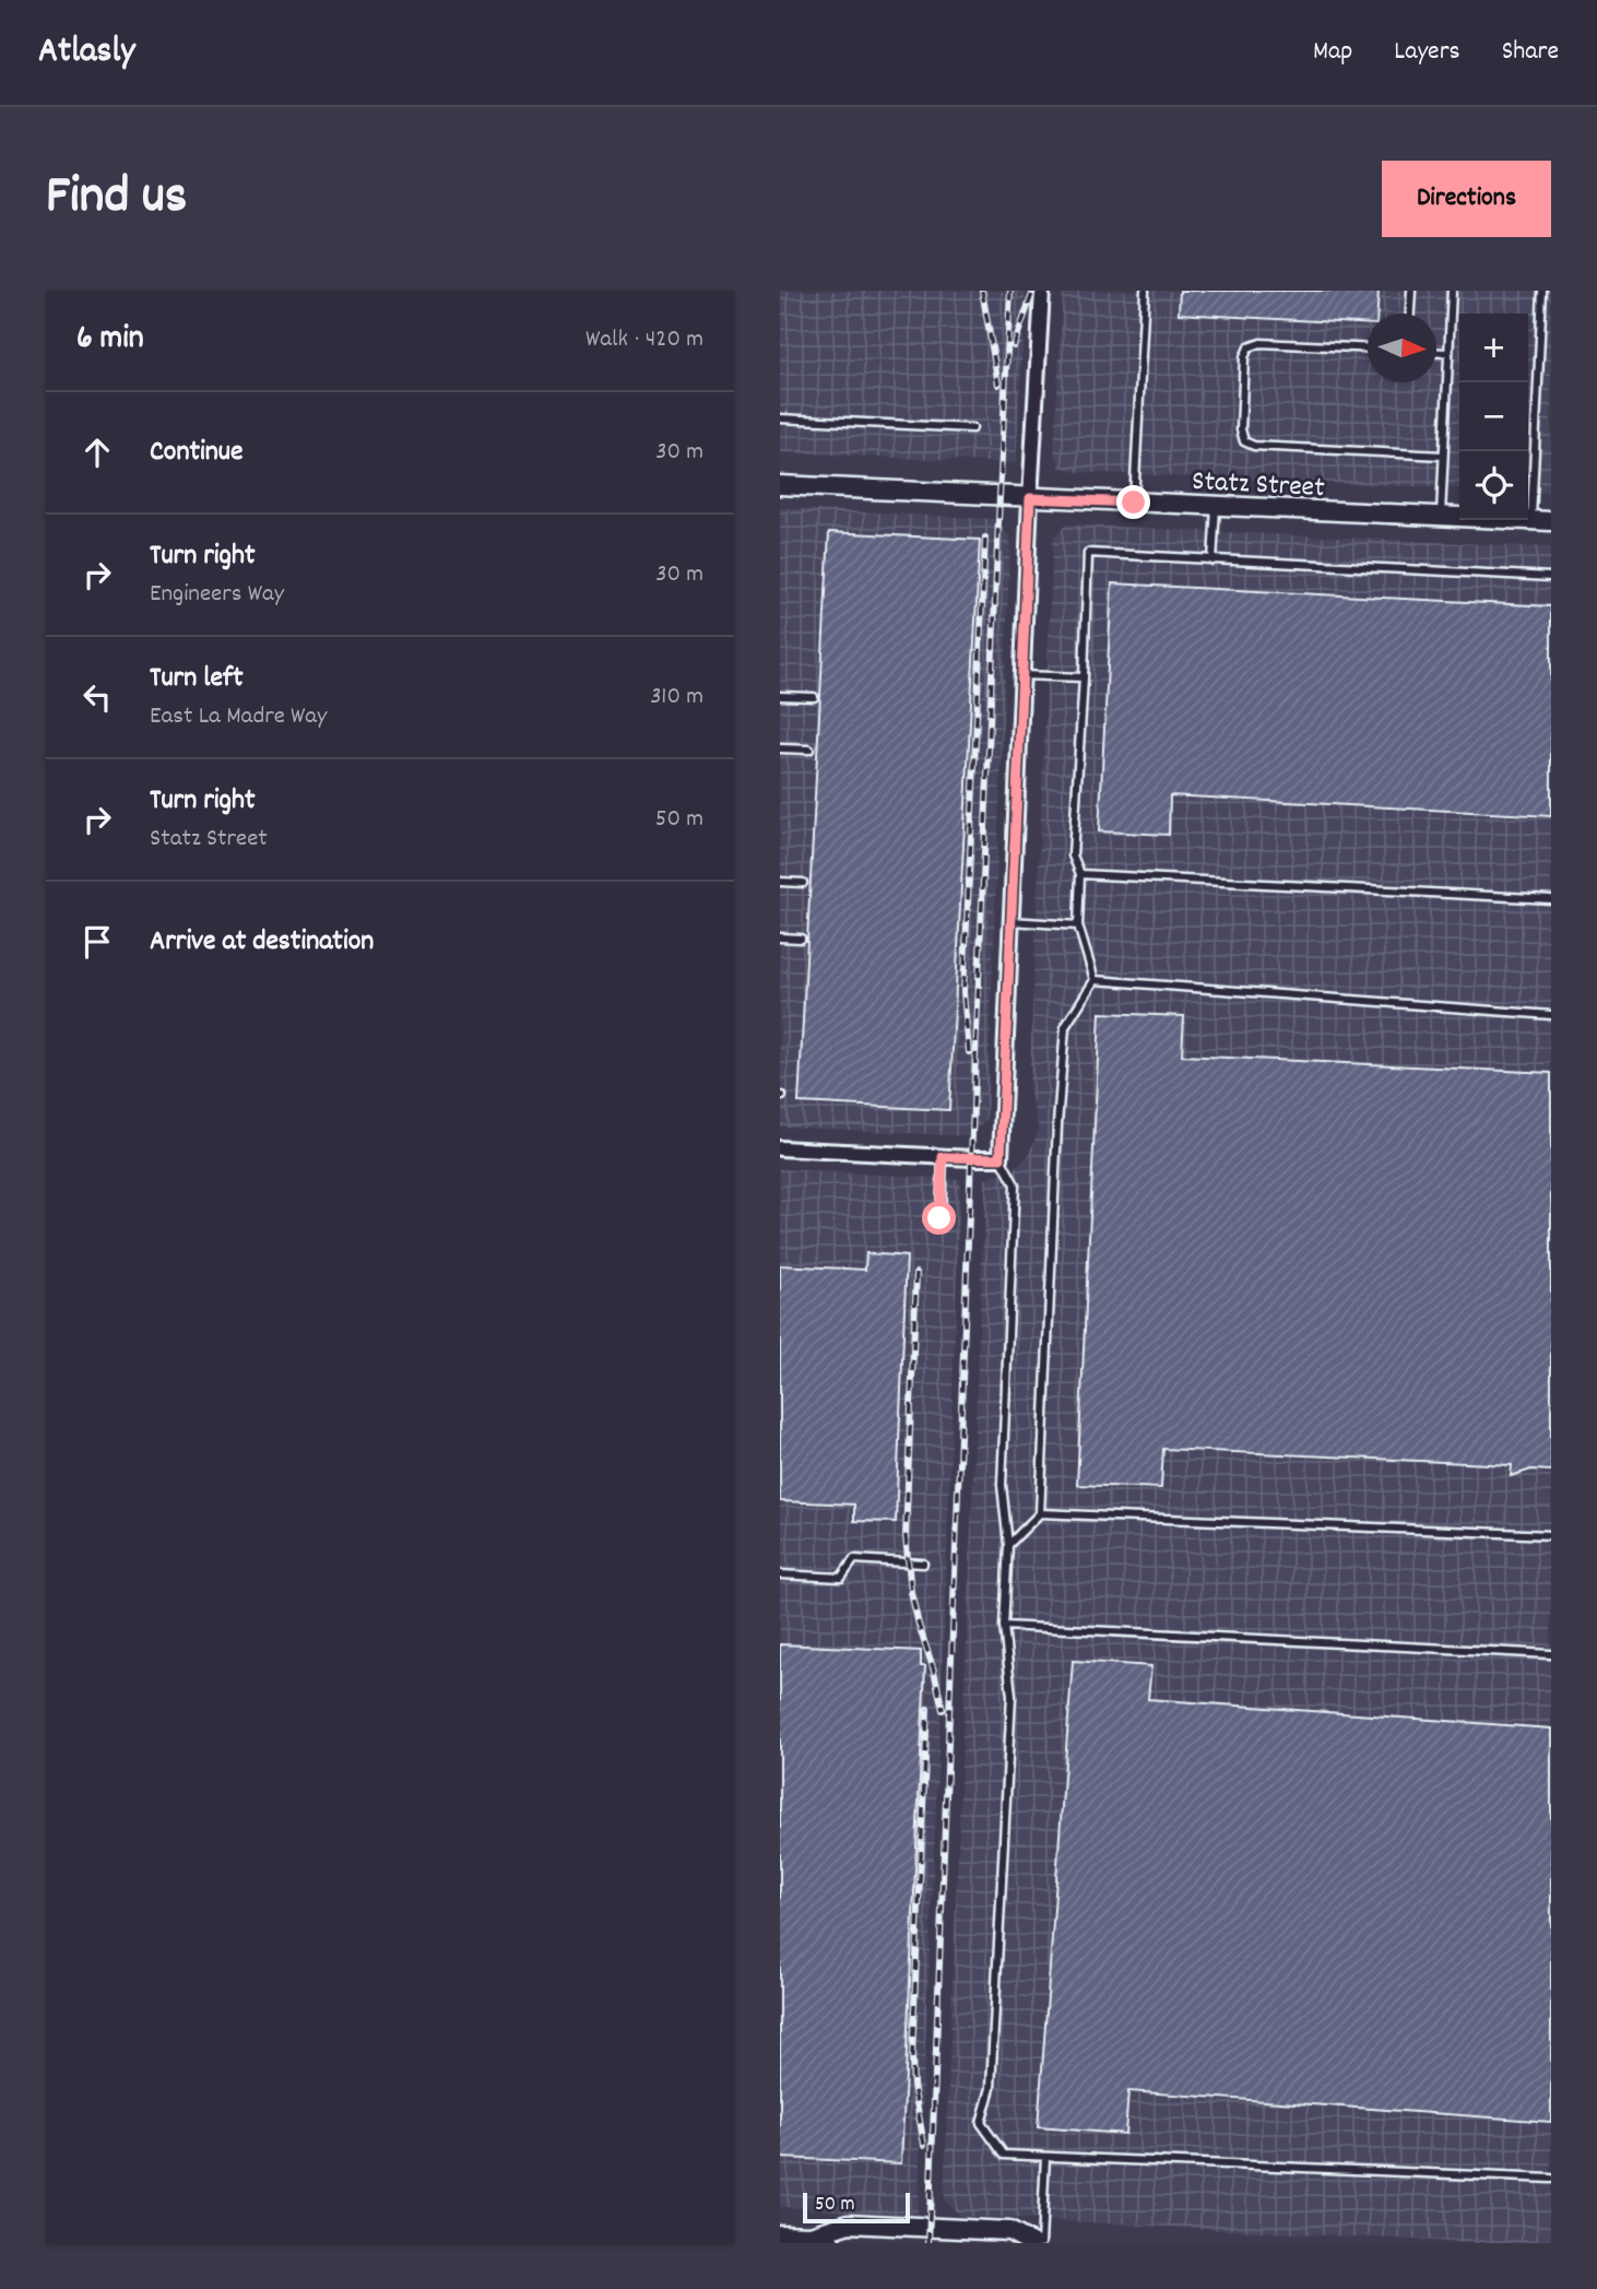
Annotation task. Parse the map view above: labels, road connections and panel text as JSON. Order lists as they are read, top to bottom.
{
  "streets": {
    "street": ["Statz Street"]
  },
  "scale_bar": "50 m",
  "north": "right",
  "page": {
    "header": "Atlasly",
    "nav": ["Map", "Layers", "Share"],
    "title": "Find us",
    "buttons": "Directions",
    "heading": ["6 min", "Walk · 420 m"],
    "map_buttons": ["+", "−"],
    "list": [
      ["Continue", "30 m"],
      ["Turn right", "Engineers Way", "30 m"],
      ["Turn left", "East La Madre Way", "310 m"],
      ["Turn right", "Statz Street", "50 m"],
      "Arrive at destination"
    ],
    "scale": "50 m"
  }
}
